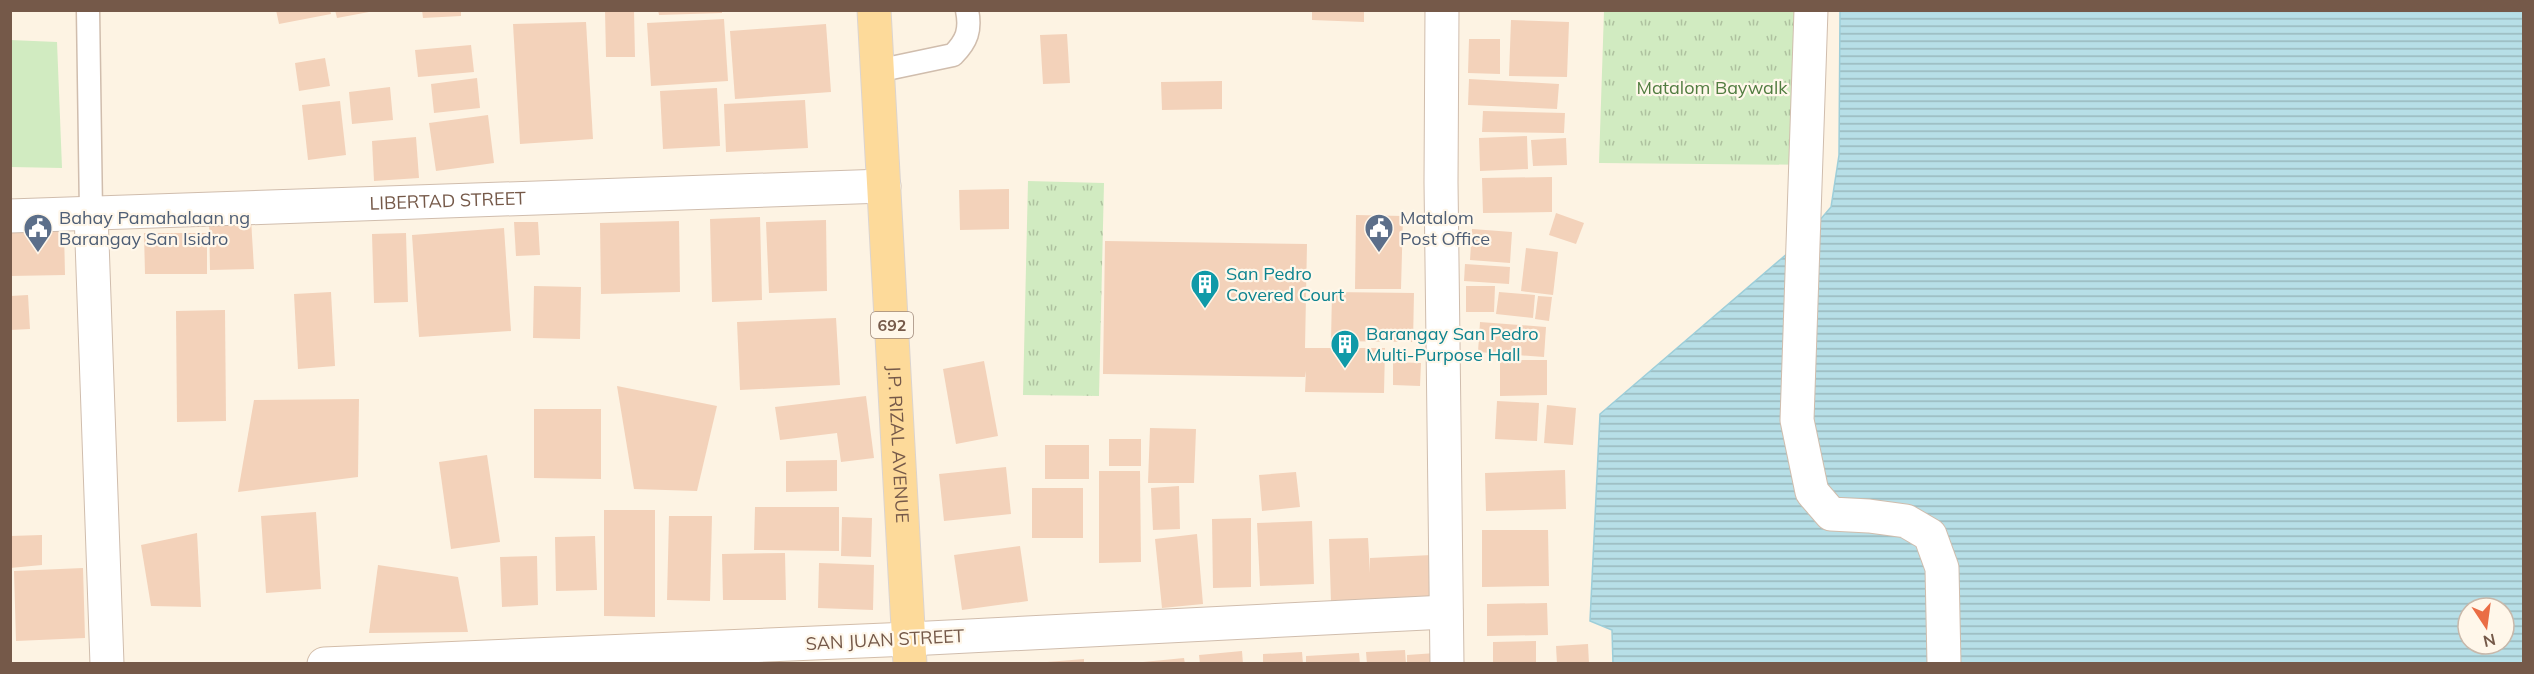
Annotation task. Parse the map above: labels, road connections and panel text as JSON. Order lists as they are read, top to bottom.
{
  "streets": {
    "main road": ["692", "J.P. RIZAL AVENUE"],
    "street": ["LIBERTAD STREET", "SAN JUAN STREET"]
  },
  "crossings": [
    ["LIBERTAD STREET", "J.P. RIZAL AVENUE"],
    ["J.P. RIZAL AVENUE", "SAN JUAN STREET"]
  ],
  "parks": ["Matalom Baywalk"],
  "places": {
    "public building": ["Bahay Pamahalaan ng Barangay San Isidro", "Matalom Post Office"],
    "building": ["San Pedro Covered Court", "Barangay San Pedro Multi-Purpose Hall"]
  },
  "north": "bottom"
}
